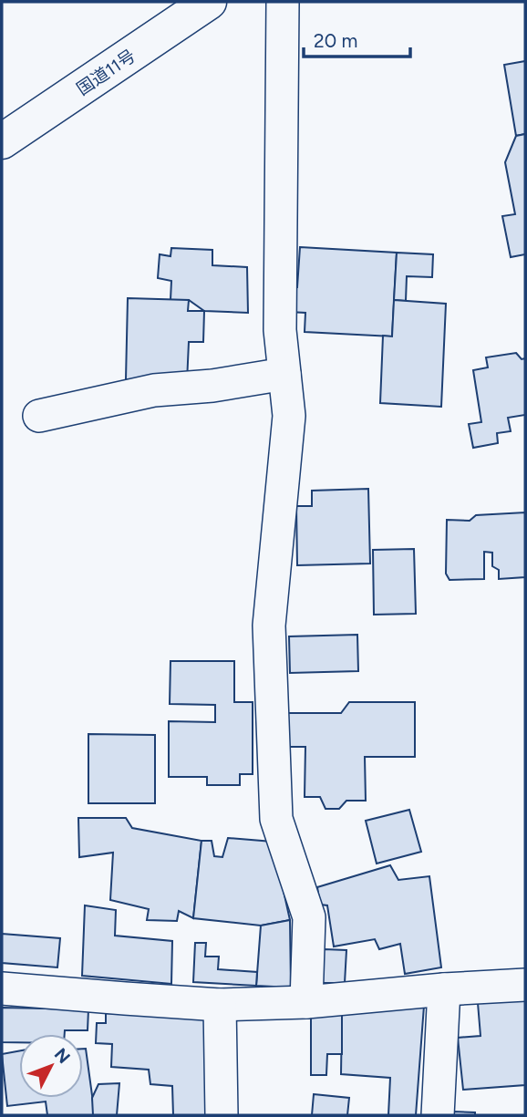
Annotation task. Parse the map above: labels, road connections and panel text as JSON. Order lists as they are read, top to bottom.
{
  "streets": {
    "highway": ["国道11号"]
  },
  "scale_bar": "20 m",
  "north": "top right"
}
